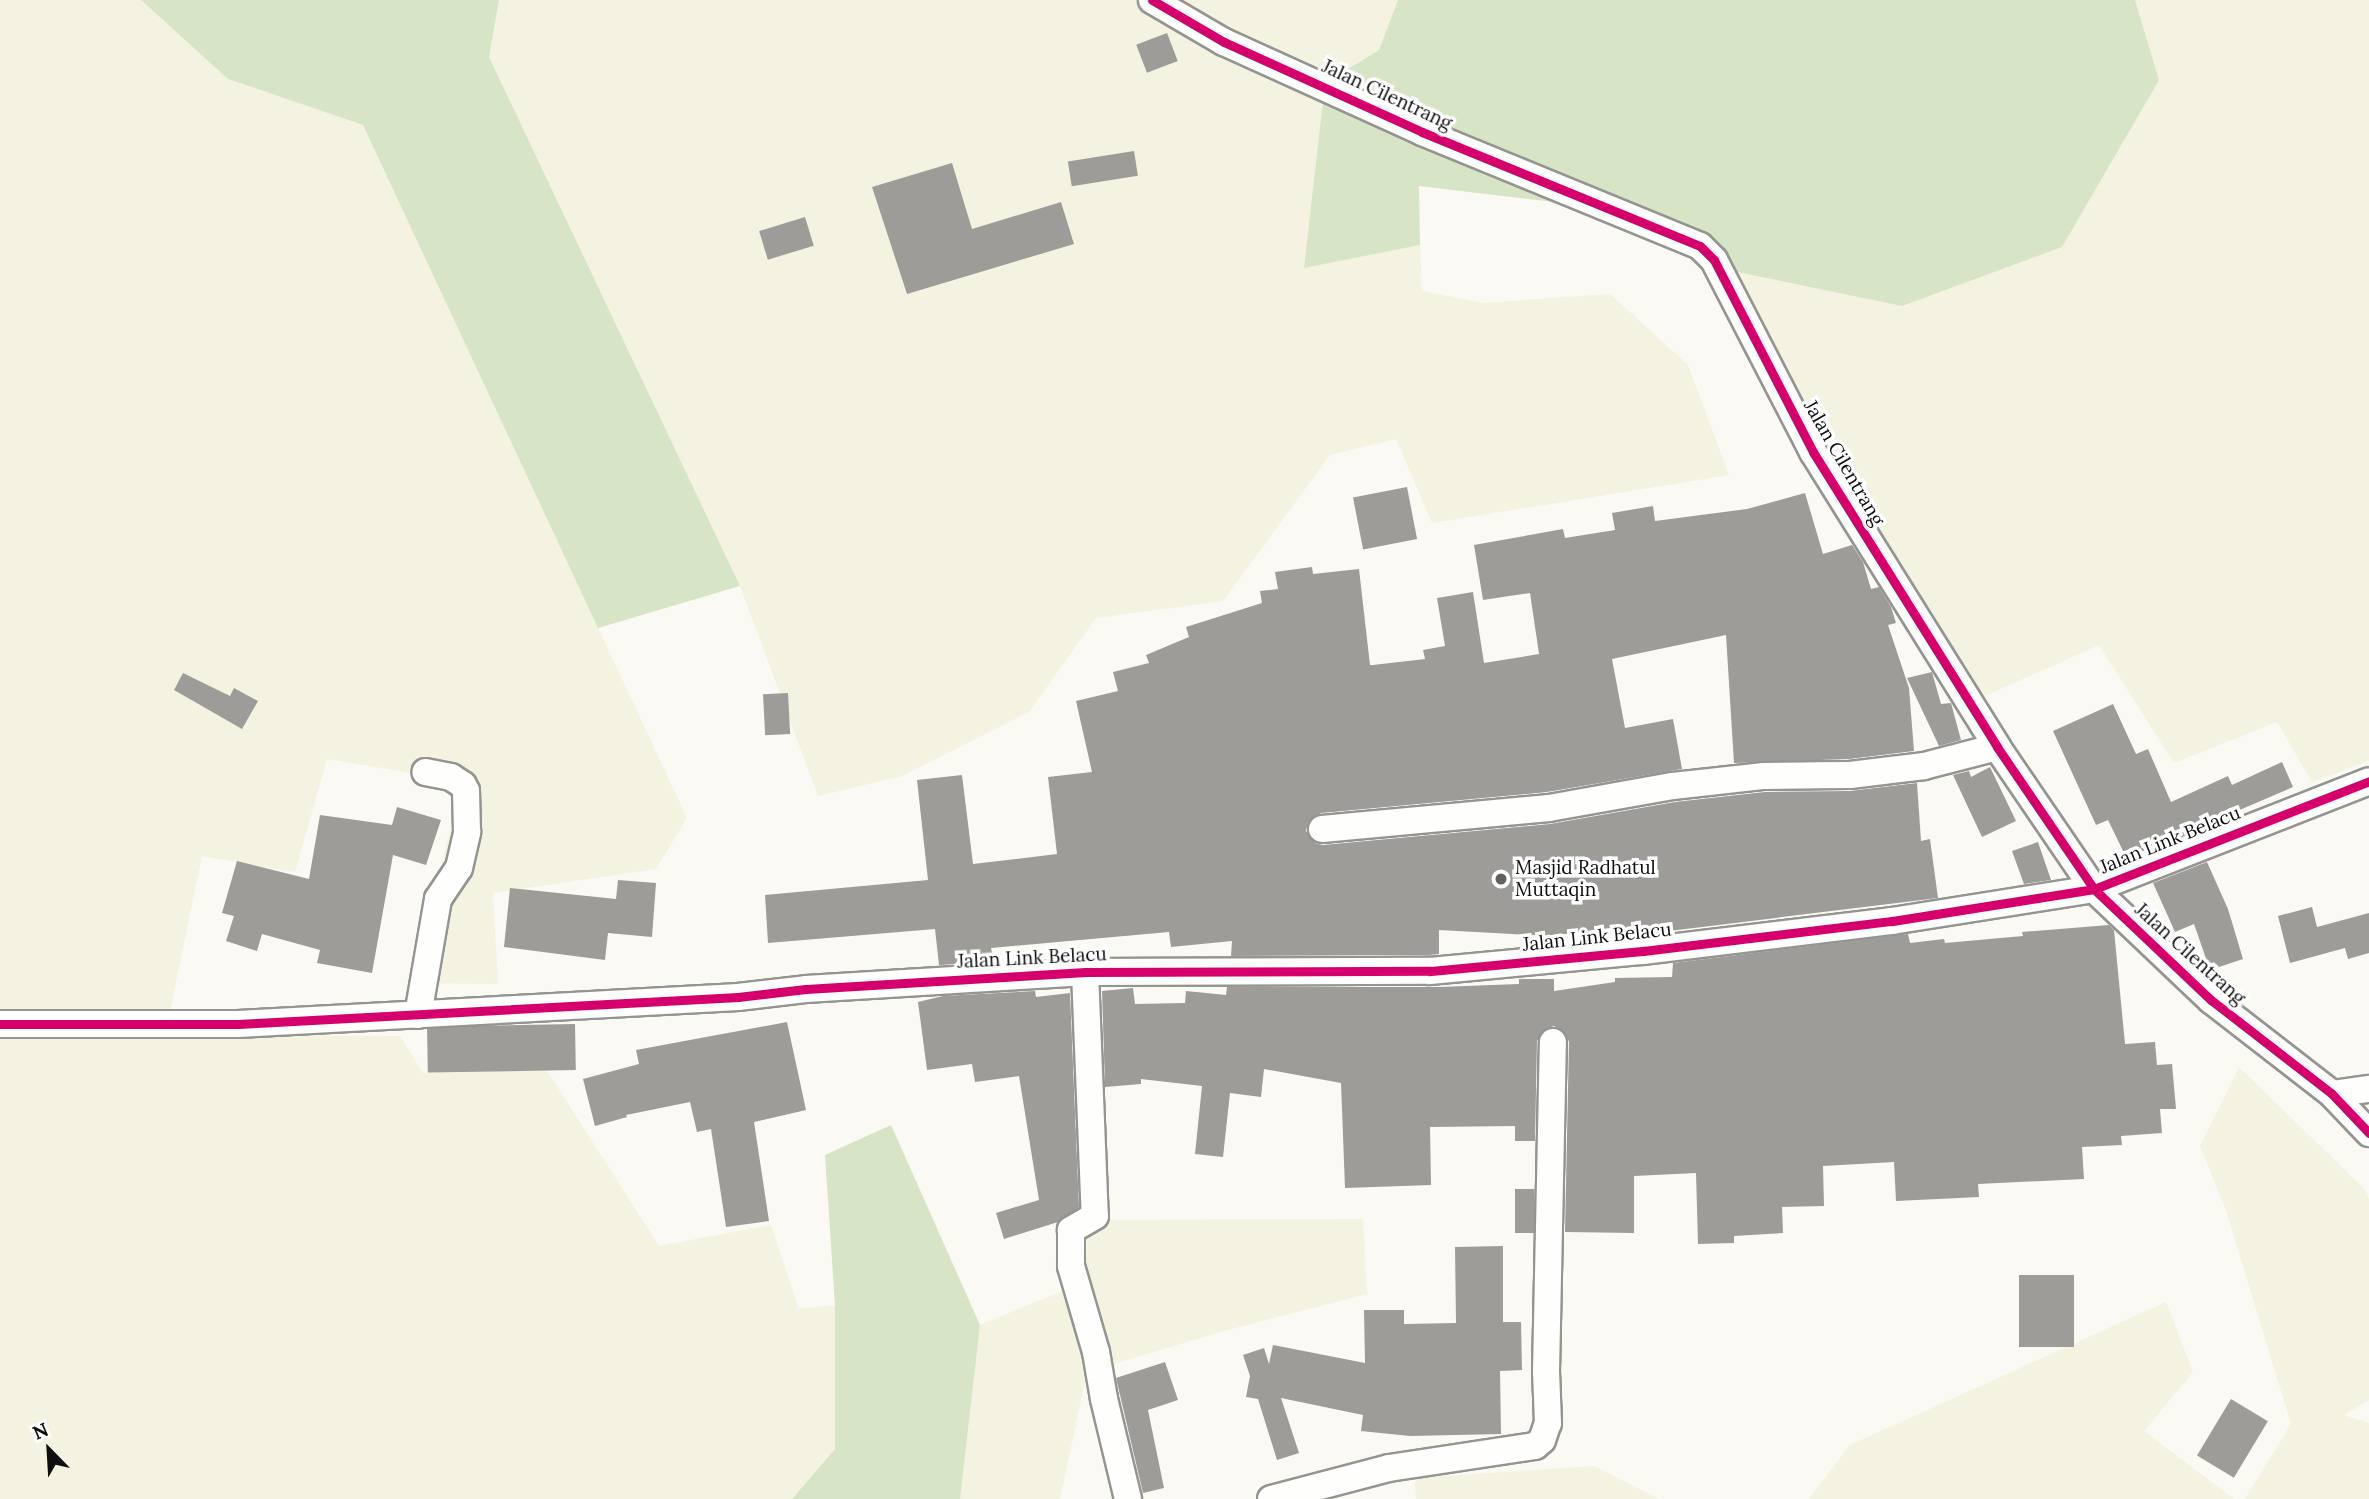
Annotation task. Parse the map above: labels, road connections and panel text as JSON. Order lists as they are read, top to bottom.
{
  "streets": {
    "street": ["Jalan Cilentrang", "Jalan Link Belacu"]
  },
  "crossings": [
    ["Jalan Cilentrang", "Jalan Link Belacu"]
  ],
  "places": ["Masjid Radhatul Muttaqin"],
  "north": "top left"
}
